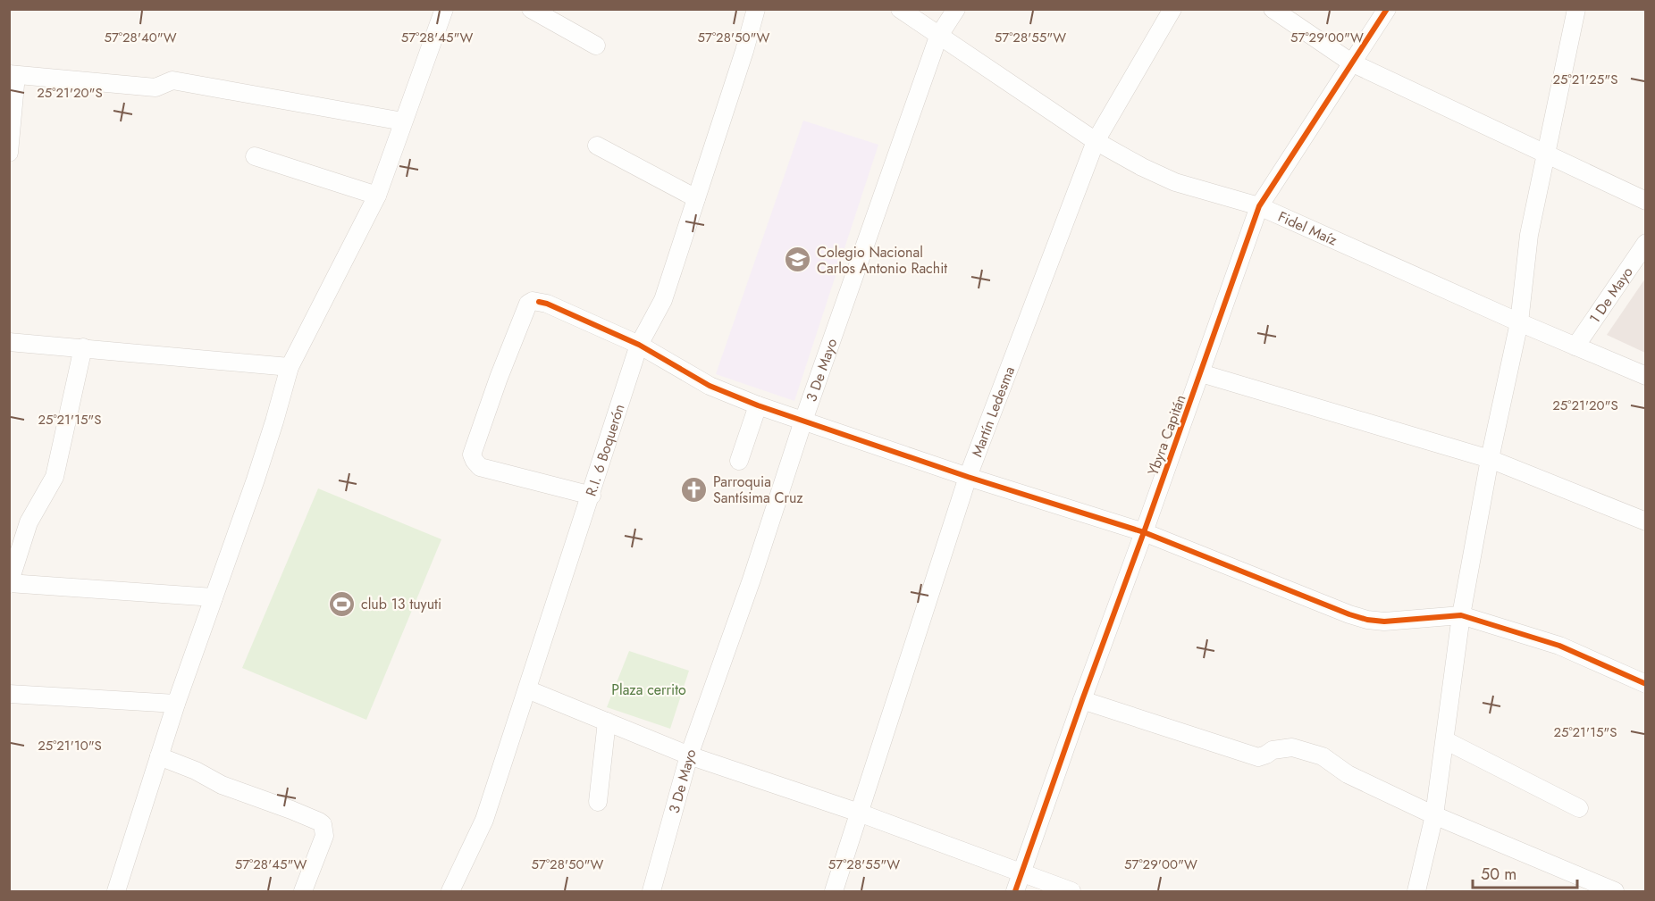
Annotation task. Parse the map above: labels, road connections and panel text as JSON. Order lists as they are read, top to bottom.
{
  "streets": {
    "street": [
      "Fidel Maíz",
      "1 De Mayo",
      "3 De Mayo",
      "Martín Ledesma",
      "Ybyra Capitán",
      "R.I. 6 Boquerón"
    ]
  },
  "crossings": [
    ["Fidel Maíz", "1 De Mayo"],
    ["Fidel Maíz", "3 De Mayo"],
    ["Fidel Maíz", "Martín Ledesma"],
    ["Fidel Maíz", "Ybyra Capitán"]
  ],
  "parks": ["Plaza cerrito"],
  "places": {
    "school or university": ["Colegio Nacional Carlos Antonio Rachit"],
    "church": ["Parroquia Santísima Cruz"],
    "sports": ["club 13 tuyuti"]
  },
  "scale_bar": "50 m",
  "coordinates": [
    "57°28'40\"W",
    "57°28'45\"W",
    "57°28'50\"W",
    "57°28'55\"W",
    "57°29'00\"W",
    "25°21'25\"S",
    "25°21'20\"S",
    "25°21'15\"S",
    "25°21'10\"S"
  ]
}
